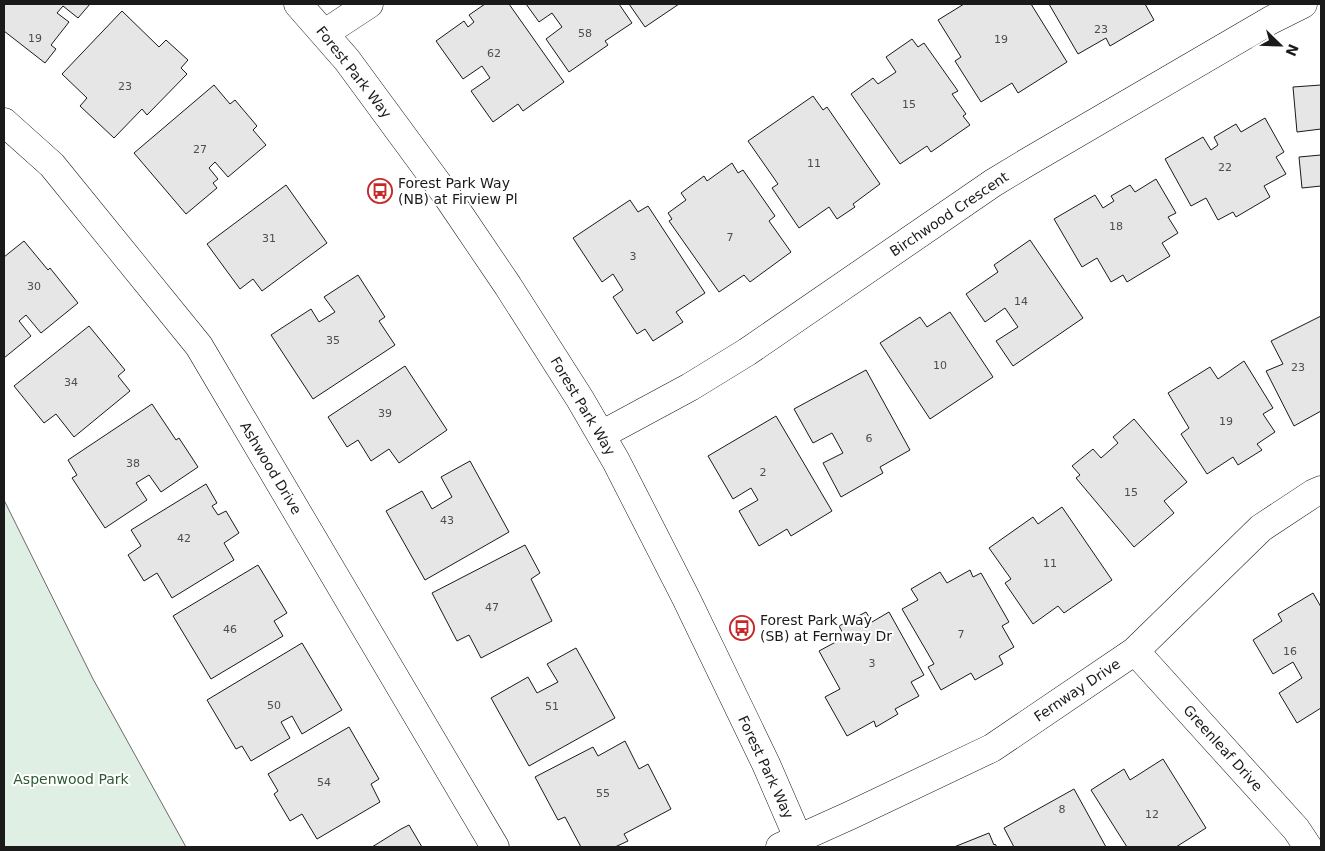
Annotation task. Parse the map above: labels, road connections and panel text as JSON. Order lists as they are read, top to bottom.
{
  "streets": {
    "street": [
      "Forest Park Way",
      "Birchwood Crescent",
      "Ashwood Drive",
      "Fernway Drive",
      "Greenleaf Drive"
    ]
  },
  "crossings": [
    ["Forest Park Way", "Birchwood Crescent"],
    ["Forest Park Way", "Fernway Drive"],
    ["Fernway Drive", "Greenleaf Drive"]
  ],
  "parks": ["Aspenwood Park"],
  "places": {
    "bus stop": ["Forest Park Way (NB) at Firview Pl", "Forest Park Way (SB) at Fernway Dr"]
  },
  "house_numbers": [
    "23",
    "58",
    "19",
    "19",
    "62",
    "23",
    "15",
    "27",
    "11",
    "22",
    "18",
    "7",
    "31",
    "3",
    "30",
    "14",
    "35",
    "10",
    "23",
    "34",
    "39",
    "19",
    "6",
    "38",
    "2",
    "15",
    "43",
    "42",
    "11",
    "47",
    "46",
    "7",
    "16",
    "3",
    "50",
    "51",
    "54",
    "55",
    "8",
    "12"
  ],
  "north": "bottom right"
}
